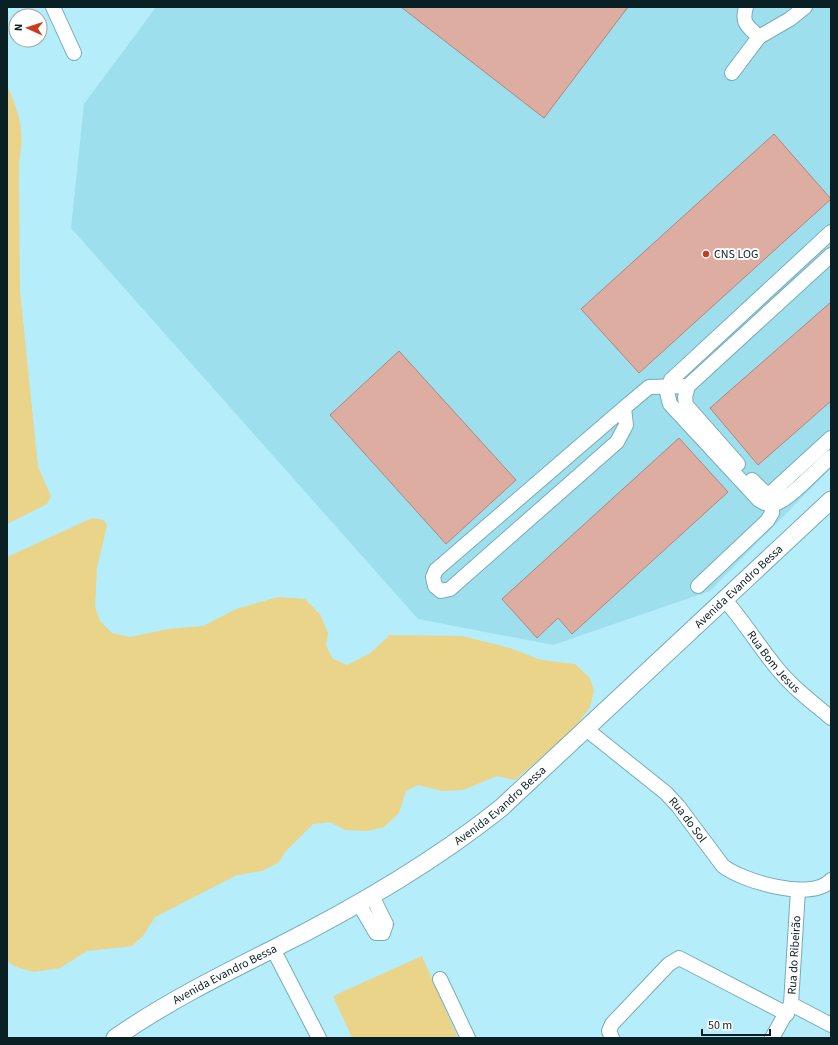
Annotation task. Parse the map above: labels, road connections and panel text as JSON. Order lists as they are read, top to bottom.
{
  "streets": {
    "main road": ["Avenida Evandro Bessa"],
    "street": ["Rua Bom Jesus", "Rua do Sol", "Rua do Ribeirão"]
  },
  "crossings": [
    ["Avenida Evandro Bessa", "Rua Bom Jesus"],
    ["Avenida Evandro Bessa", "Rua do Sol"],
    ["Rua do Sol", "Rua do Ribeirão"]
  ],
  "places": ["CNS LOG"],
  "scale_bar": "50 m",
  "north": "left"
}
